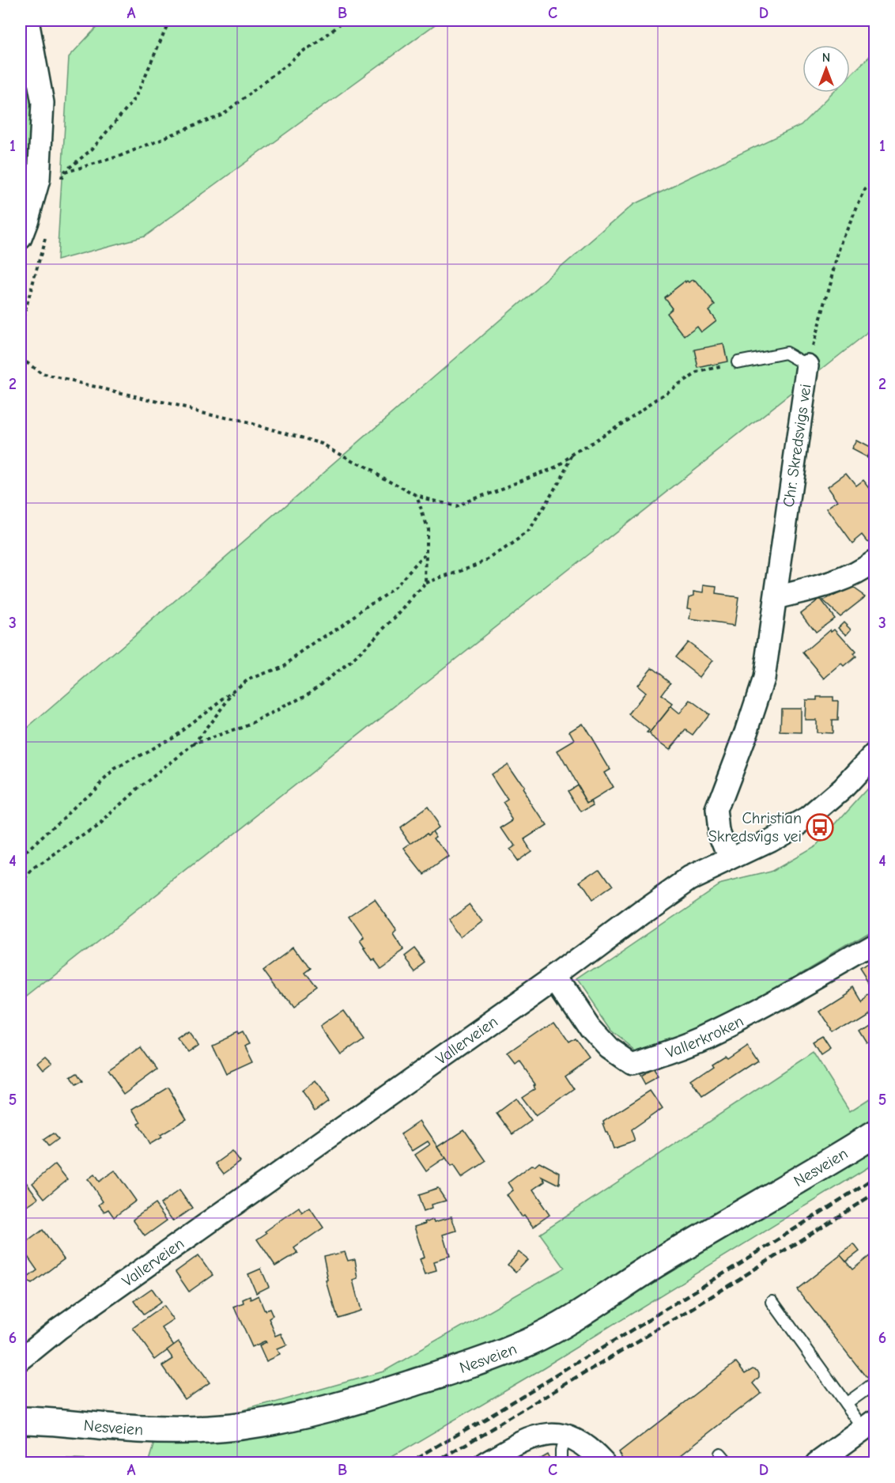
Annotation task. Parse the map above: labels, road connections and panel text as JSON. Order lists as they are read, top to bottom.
{
  "streets": {
    "street": [
      "Chr. Skredsvigs vei",
      "Vallerkroken",
      "Vallerveien",
      "Nesveien"
    ]
  },
  "crossings": [
    ["Chr. Skredsvigs vei", "Vallerveien"],
    ["Vallerkroken", "Vallerveien"]
  ],
  "places": {
    "bus stop": ["Christian Skredsvigs vei"]
  },
  "north": "top",
  "grid": {
    "columns": [
      "A",
      "B",
      "C",
      "D"
    ],
    "rows": [
      "1",
      "2",
      "3",
      "4",
      "5",
      "6"
    ]
  }
}
